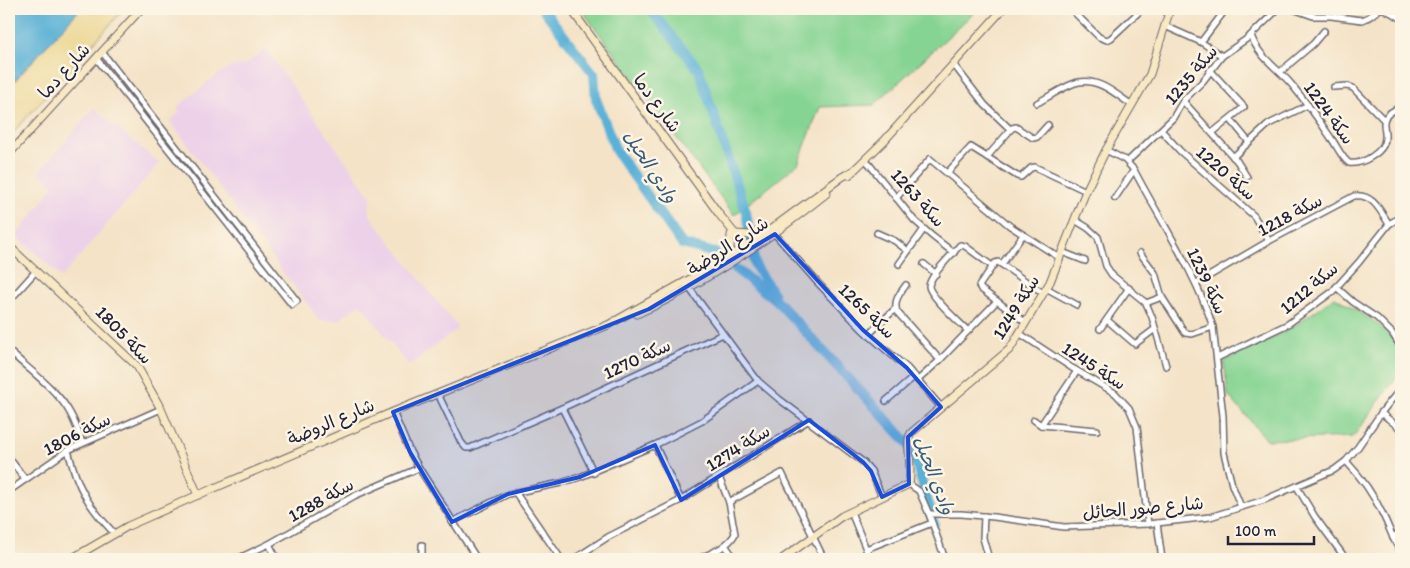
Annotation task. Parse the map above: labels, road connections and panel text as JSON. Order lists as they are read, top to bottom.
{
  "streets": {
    "main road": [
      "شارع دما",
      "شارع الروضة",
      "سكة 1249",
      "سكة 1805"
    ],
    "street": [
      "سكة 1235",
      "سكة 1224",
      "سكة 1220",
      "سكة 1263",
      "سكة 1218",
      "سكة 1239",
      "سكة 1212",
      "سكة 1265",
      "سكة 1270",
      "سكة 1245",
      "سكة 1806",
      "سكة 1274",
      "سكة 1288",
      "شارع صور الحائل"
    ]
  },
  "crossings": [
    ["شارع دما", "شارع الروضة"],
    ["سكة 1235", "سكة 1224"],
    ["سكة 1235", "سكة 1220"],
    ["سكة 1235", "سكة 1239"],
    ["سكة 1220", "سكة 1218"],
    ["سكة 1263", "شارع الروضة"],
    ["سكة 1218", "سكة 1239"],
    ["سكة 1218", "سكة 1212"],
    ["شارع الروضة", "سكة 1265"],
    ["شارع الروضة", "سكة 1805"],
    ["شارع الروضة", "سكة 1270"],
    ["سكة 1239", "سكة 1212"],
    ["سكة 1239", "سكة 1249"],
    ["سكة 1239", "شارع صور الحائل"],
    ["سكة 1249", "سكة 1265"],
    ["سكة 1249", "سكة 1245"],
    ["سكة 1805", "سكة 1806"],
    ["سكة 1245", "شارع صور الحائل"]
  ],
  "water": ["وادي الحيل"],
  "scale_bar": "100 m"
}
